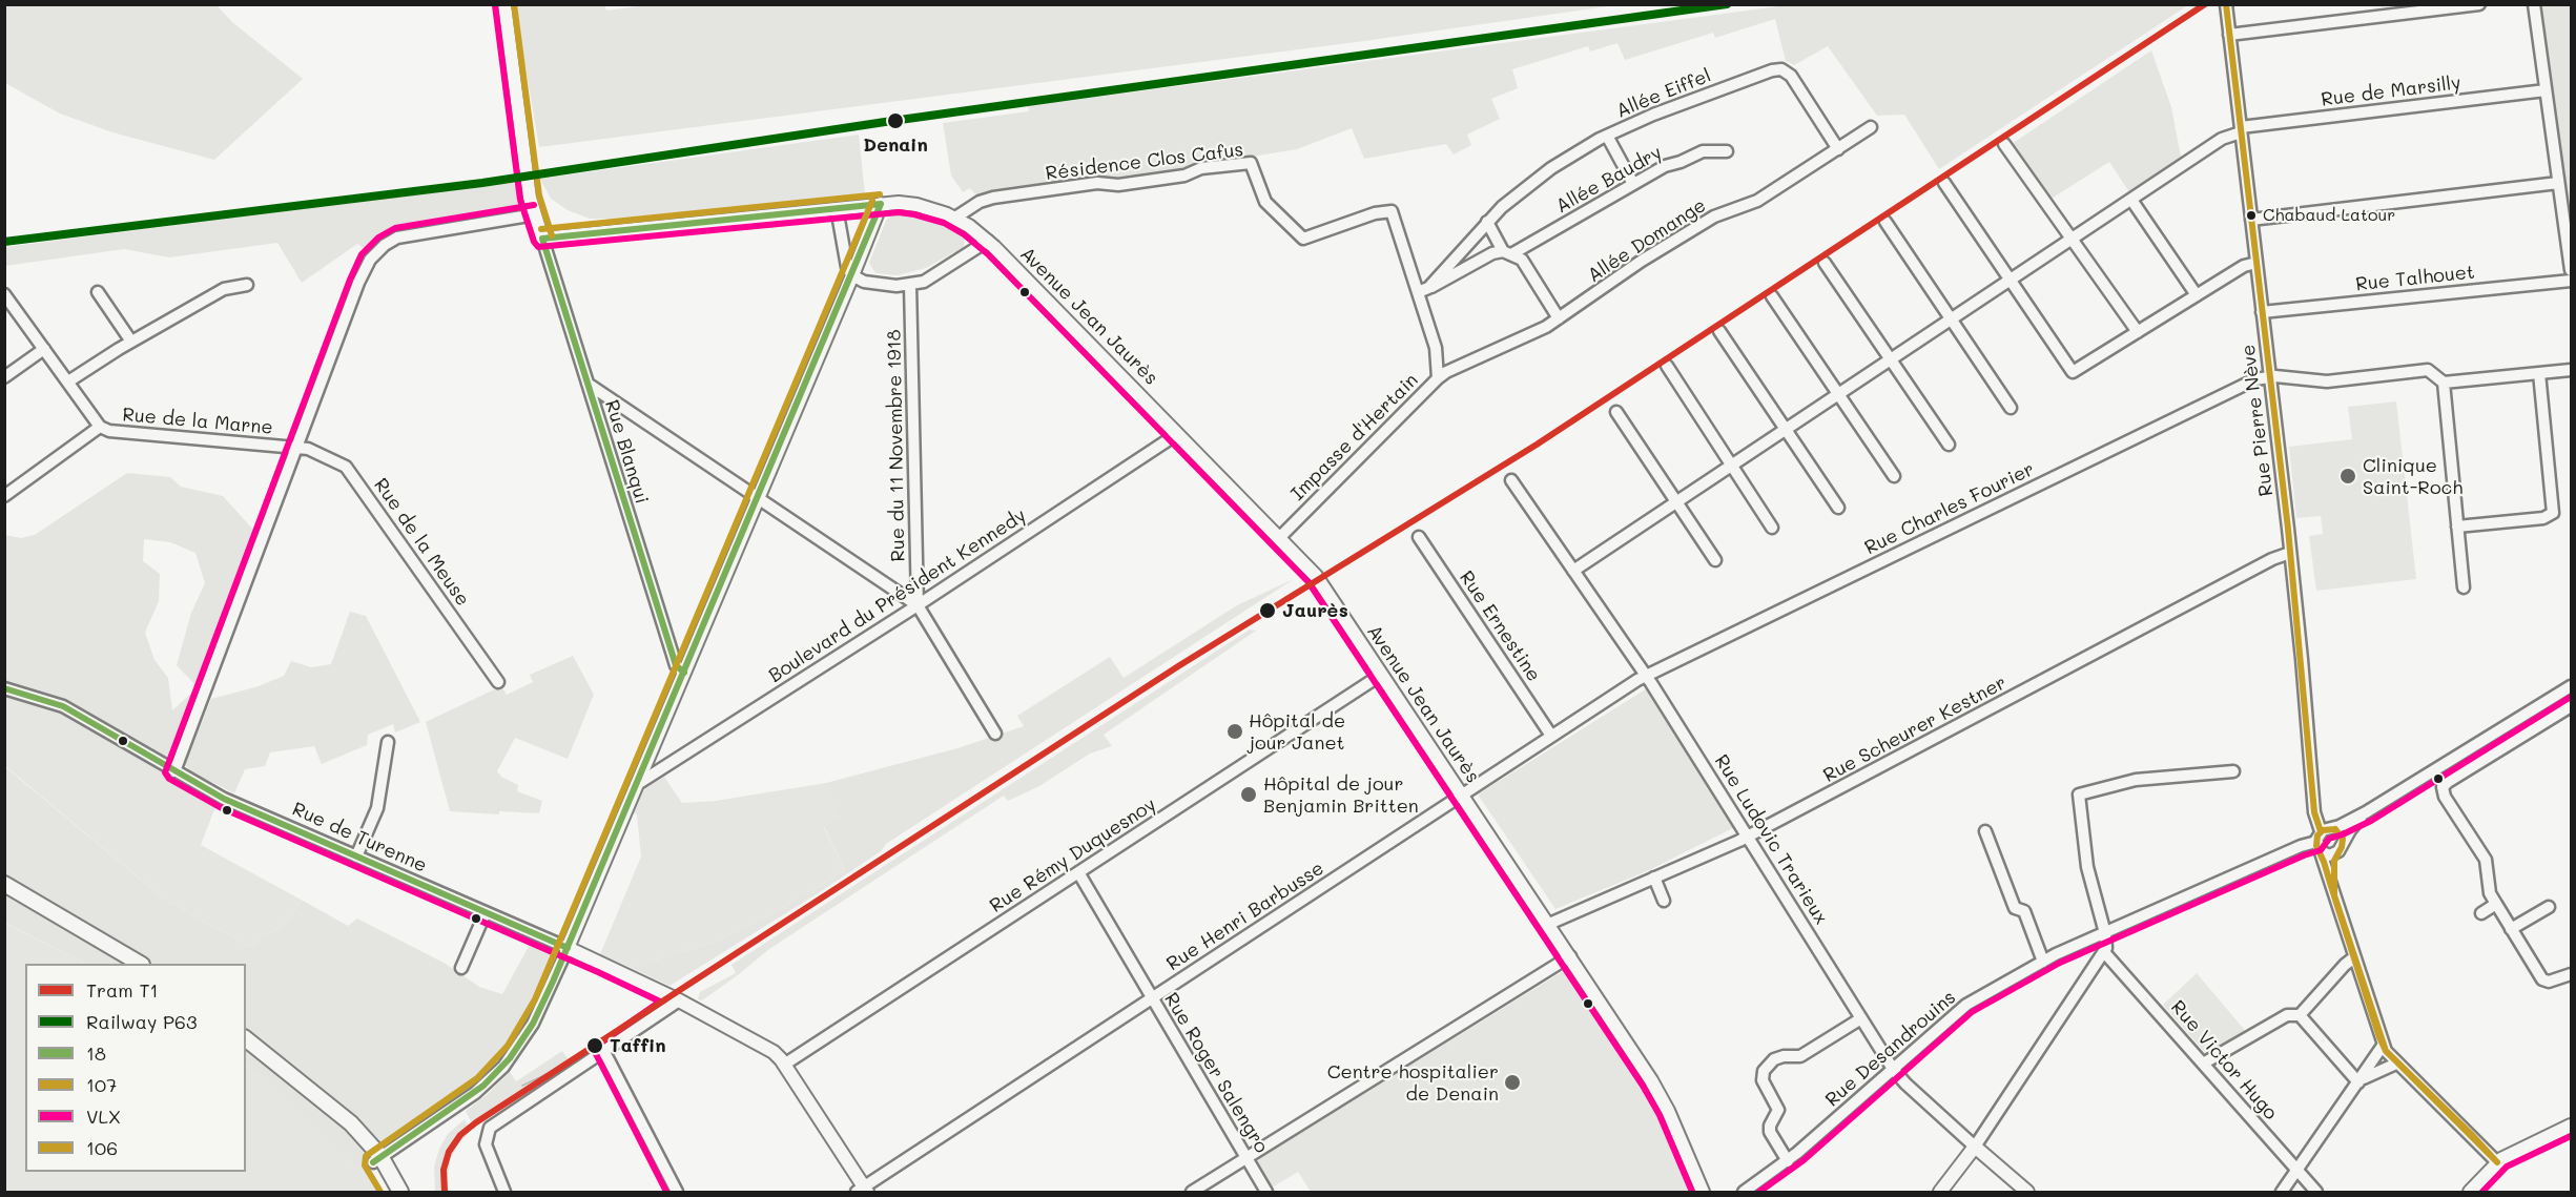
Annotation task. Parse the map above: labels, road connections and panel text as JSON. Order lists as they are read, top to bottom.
{
  "streets": {
    "street": [
      "Rue de Marsilly",
      "Allée Eiffel",
      "Résidence Clos Cafus",
      "Allée Baudry",
      "Allée Domange",
      "Rue Talhouet",
      "Avenue Jean Jaurès",
      "Rue Pierre Nève",
      "Rue de la Marne",
      "Impasse d'Hertain",
      "Rue du 11 Novembre 1918",
      "Rue Blanqui",
      "Rue Charles Fourier",
      "Rue de la Meuse",
      "Boulevard du Président Kennedy",
      "Rue Ernestine",
      "Rue Scheurer Kestner",
      "Rue de Turenne",
      "Rue Ludovic Trarieux",
      "Rue Rémy Duquesnoy",
      "Rue Henri Barbusse",
      "Rue Desandrouins",
      "Rue Victor Hugo",
      "Rue Roger Salengro"
    ]
  },
  "crossings": [
    ["Rue de Marsilly", "Rue Pierre Nève"],
    ["Rue de Marsilly", "Rue Ludovic Trarieux"],
    ["Allée Eiffel", "Allée Baudry"],
    ["Allée Eiffel", "Allée Domange"],
    ["Allée Eiffel", "Impasse d'Hertain"],
    ["Résidence Clos Cafus", "Avenue Jean Jaurès"],
    ["Résidence Clos Cafus", "Impasse d'Hertain"],
    ["Allée Baudry", "Impasse d'Hertain"],
    ["Allée Domange", "Impasse d'Hertain"],
    ["Rue Talhouet", "Rue Pierre Nève"],
    ["Avenue Jean Jaurès", "Impasse d'Hertain"],
    ["Avenue Jean Jaurès", "Rue Blanqui"],
    ["Avenue Jean Jaurès", "Boulevard du Président Kennedy"],
    ["Avenue Jean Jaurès", "Rue Scheurer Kestner"],
    ["Avenue Jean Jaurès", "Rue Rémy Duquesnoy"],
    ["Avenue Jean Jaurès", "Rue Henri Barbusse"],
    ["Rue Pierre Nève", "Rue Charles Fourier"],
    ["Rue Pierre Nève", "Rue Scheurer Kestner"],
    ["Rue Pierre Nève", "Rue Desandrouins"],
    ["Rue de la Marne", "Rue de la Meuse"],
    ["Rue du 11 Novembre 1918", "Boulevard du Président Kennedy"],
    ["Rue Charles Fourier", "Rue Ludovic Trarieux"],
    ["Rue Charles Fourier", "Rue Henri Barbusse"],
    ["Rue Ernestine", "Rue Henri Barbusse"],
    ["Rue Scheurer Kestner", "Rue Ludovic Trarieux"],
    ["Rue de Turenne", "Rue Rémy Duquesnoy"],
    ["Rue de Turenne", "Rue Henri Barbusse"],
    ["Rue Ludovic Trarieux", "Rue Henri Barbusse"],
    ["Rue Ludovic Trarieux", "Rue Desandrouins"],
    ["Rue Rémy Duquesnoy", "Rue Roger Salengro"],
    ["Rue Henri Barbusse", "Rue Roger Salengro"]
  ],
  "places": [
    "Denain",
    "Chabaud Latour",
    "Clinique Saint-Roch",
    "Jaurès",
    "Hôpital de jour Janet",
    "Hôpital de jour Benjamin Britten",
    "Taffin",
    "Centre hospitalier de Denain"
  ],
  "lines": [
    "tram line T1",
    "rail line P63",
    "transit line 107",
    "transit line 106",
    "transit line VLX",
    "transit line 18"
  ],
  "legend": [
    "Tram T1",
    "Railway P63",
    "18",
    "107",
    "VLX",
    "106"
  ]
}
